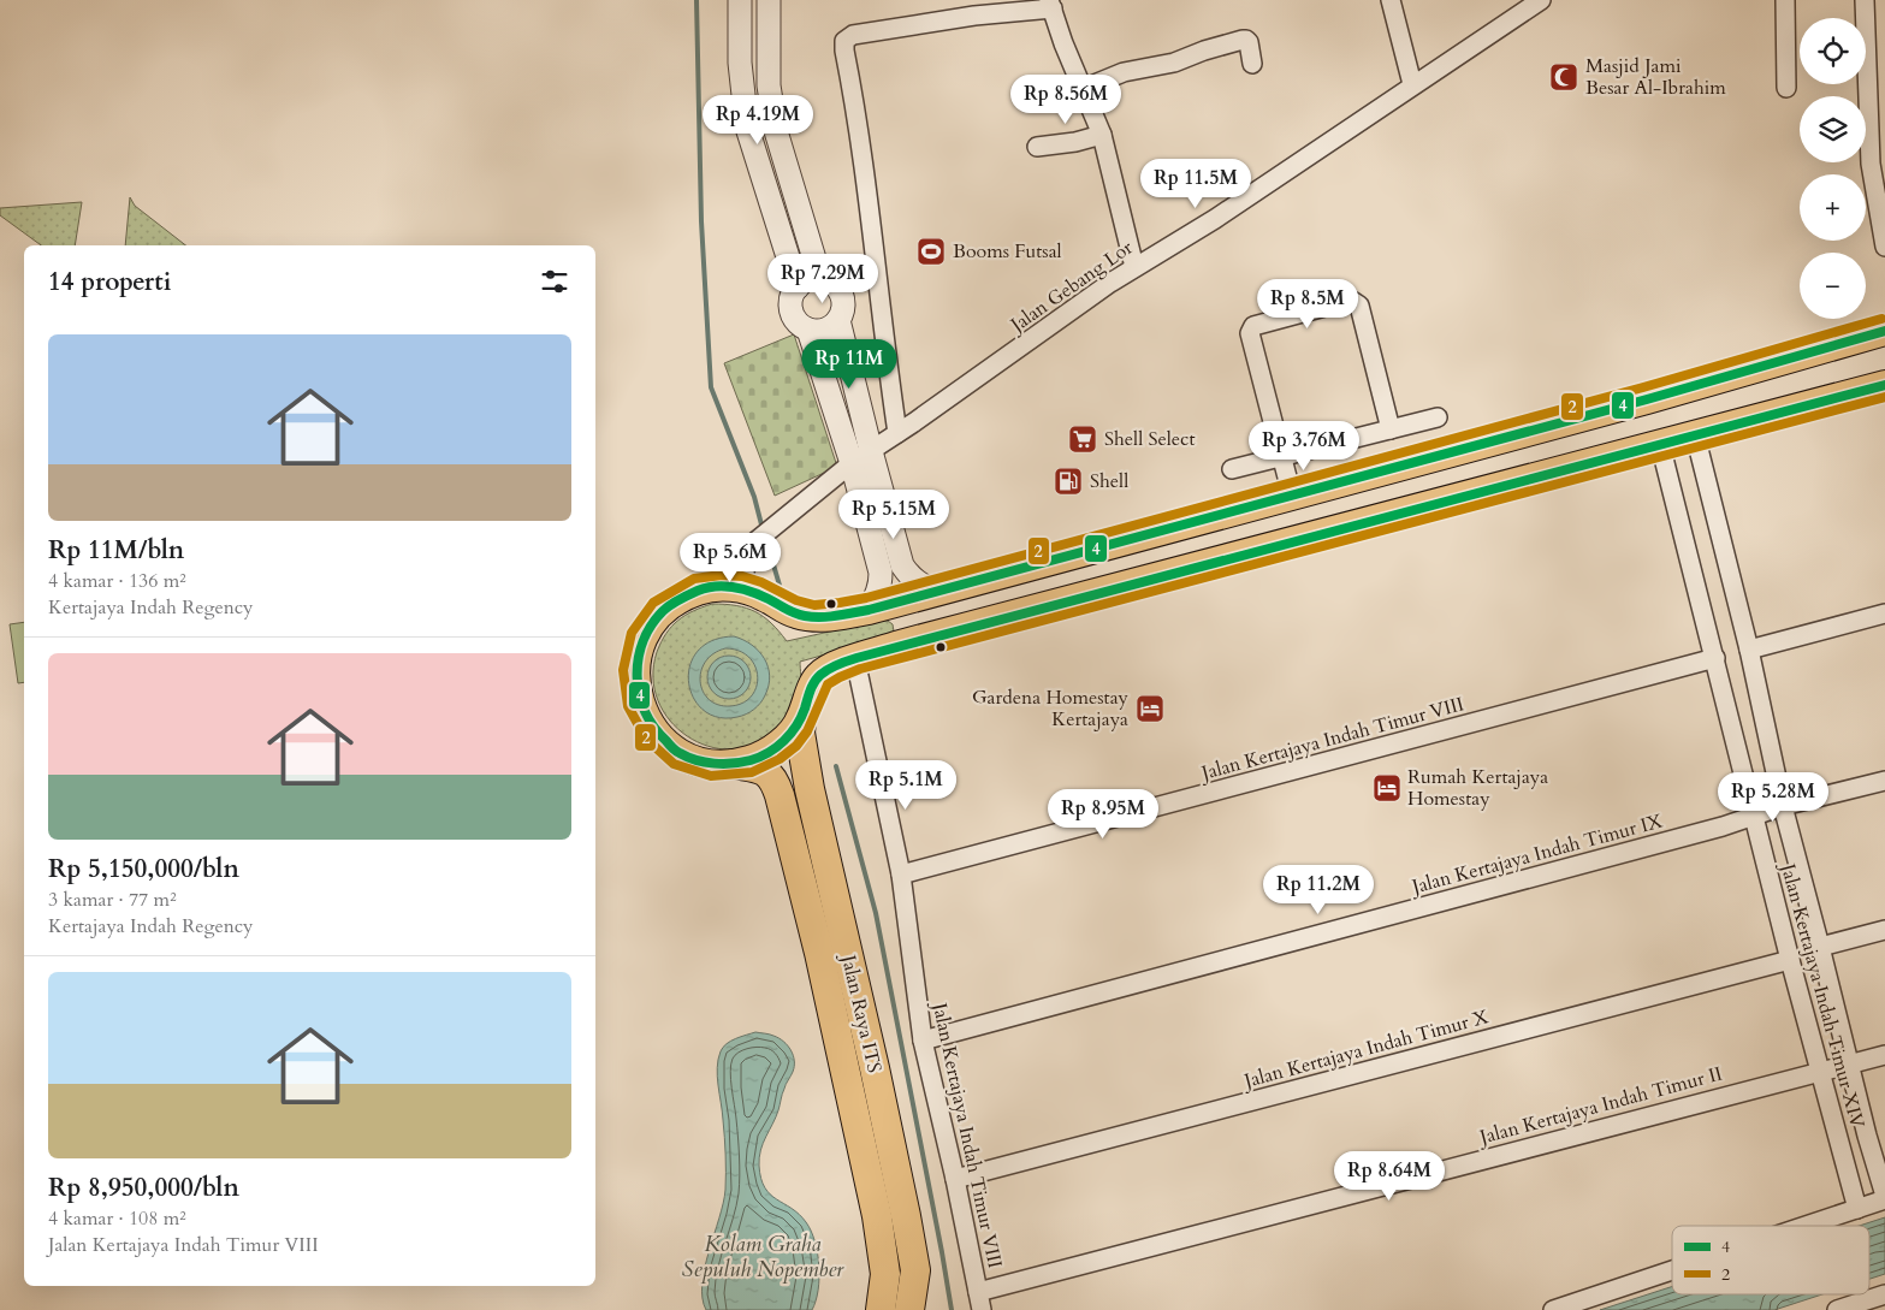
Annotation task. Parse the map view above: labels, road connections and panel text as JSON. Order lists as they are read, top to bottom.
{
  "streets": {
    "main road": ["Jalan Raya ITS"],
    "street": [
      "Jalan Gebang Lor",
      "Jalan Kertajaya Indah Timur VIII",
      "Jalan Kertajaya Indah Timur IX",
      "Jalan Kertajaya Indah Timur XIV",
      "Jalan Kertajaya Indah Timur X",
      "Jalan Kertajaya Indah Timur II"
    ]
  },
  "crossings": [
    ["Jalan Gebang Lor", "Jalan Raya ITS"],
    ["Jalan Kertajaya Indah Timur VIII", "Jalan Kertajaya Indah Timur IX"],
    ["Jalan Kertajaya Indah Timur VIII", "Jalan Kertajaya Indah Timur XIV"],
    ["Jalan Kertajaya Indah Timur VIII", "Jalan Kertajaya Indah Timur X"],
    ["Jalan Kertajaya Indah Timur VIII", "Jalan Kertajaya Indah Timur II"],
    ["Jalan Kertajaya Indah Timur IX", "Jalan Kertajaya Indah Timur XIV"],
    ["Jalan Kertajaya Indah Timur XIV", "Jalan Kertajaya Indah Timur X"],
    ["Jalan Kertajaya Indah Timur XIV", "Jalan Kertajaya Indah Timur II"]
  ],
  "water": ["Kolam Graha Sepuluh Nopember"],
  "places": {
    "mosque": ["Masjid Jami Besar Al-Ibrahim"],
    "sports": ["Booms Futsal"],
    "supermarket": ["Shell Select"],
    "fuel station": ["Shell"],
    "hotel": ["Gardena Homestay Kertajaya", "Rumah Kertajaya Homestay"]
  },
  "lines": ["transit line 2", "transit line 4"],
  "legend": ["4", "2"],
  "page": {
    "map_buttons": ["+", "−"],
    "price": [
      "Rp 8.56M",
      "Rp 4.19M",
      "Rp 11.5M",
      "Rp 7.29M",
      "Rp 8.5M",
      "Rp 11M",
      "Rp 3.76M",
      "Rp 5.15M",
      "Rp 5.6M",
      "Rp 5.1M",
      "Rp 5.28M",
      "Rp 8.95M",
      "Rp 11.2M",
      "Rp 8.64M"
    ],
    "heading": "14 properti",
    "list": [
      {
        "name": "Rp 11M/bln",
        "note": "4 kamar · 136 m² · Kertajaya Indah Regency"
      },
      {
        "name": "Rp 5,150,000/bln",
        "note": "3 kamar · 77 m² · Kertajaya Indah Regency"
      },
      {
        "name": "Rp 8,950,000/bln",
        "note": "4 kamar · 108 m² · Jalan Kertajaya Indah Timur VIII"
      }
    ]
  }
}
